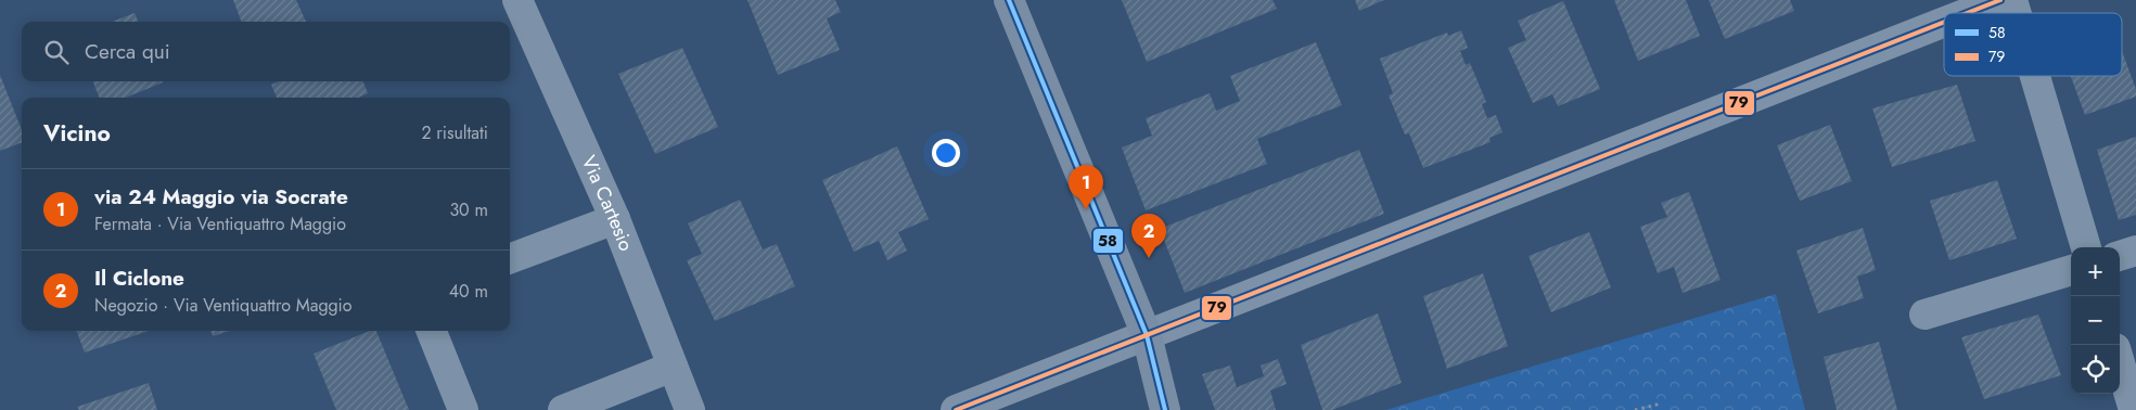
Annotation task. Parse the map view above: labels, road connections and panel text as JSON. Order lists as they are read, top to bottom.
{
  "streets": {
    "street": ["Via Cartesio"]
  },
  "lines": ["transit line 58", "transit line 79"],
  "legend": ["58", "79"],
  "page": {
    "search": "Cerca qui",
    "heading": ["Vicino", "2 risultati"],
    "pins": ["1", "2"],
    "list": [
      {
        "mark": "1",
        "name": "via 24 Maggio via Socrate",
        "note": "Fermata · Via Ventiquattro Maggio",
        "value": "30 m"
      },
      {
        "mark": "2",
        "name": "Il Ciclone",
        "note": "Negozio · Via Ventiquattro Maggio",
        "value": "40 m"
      }
    ],
    "map_buttons": ["+", "−"]
  }
}
